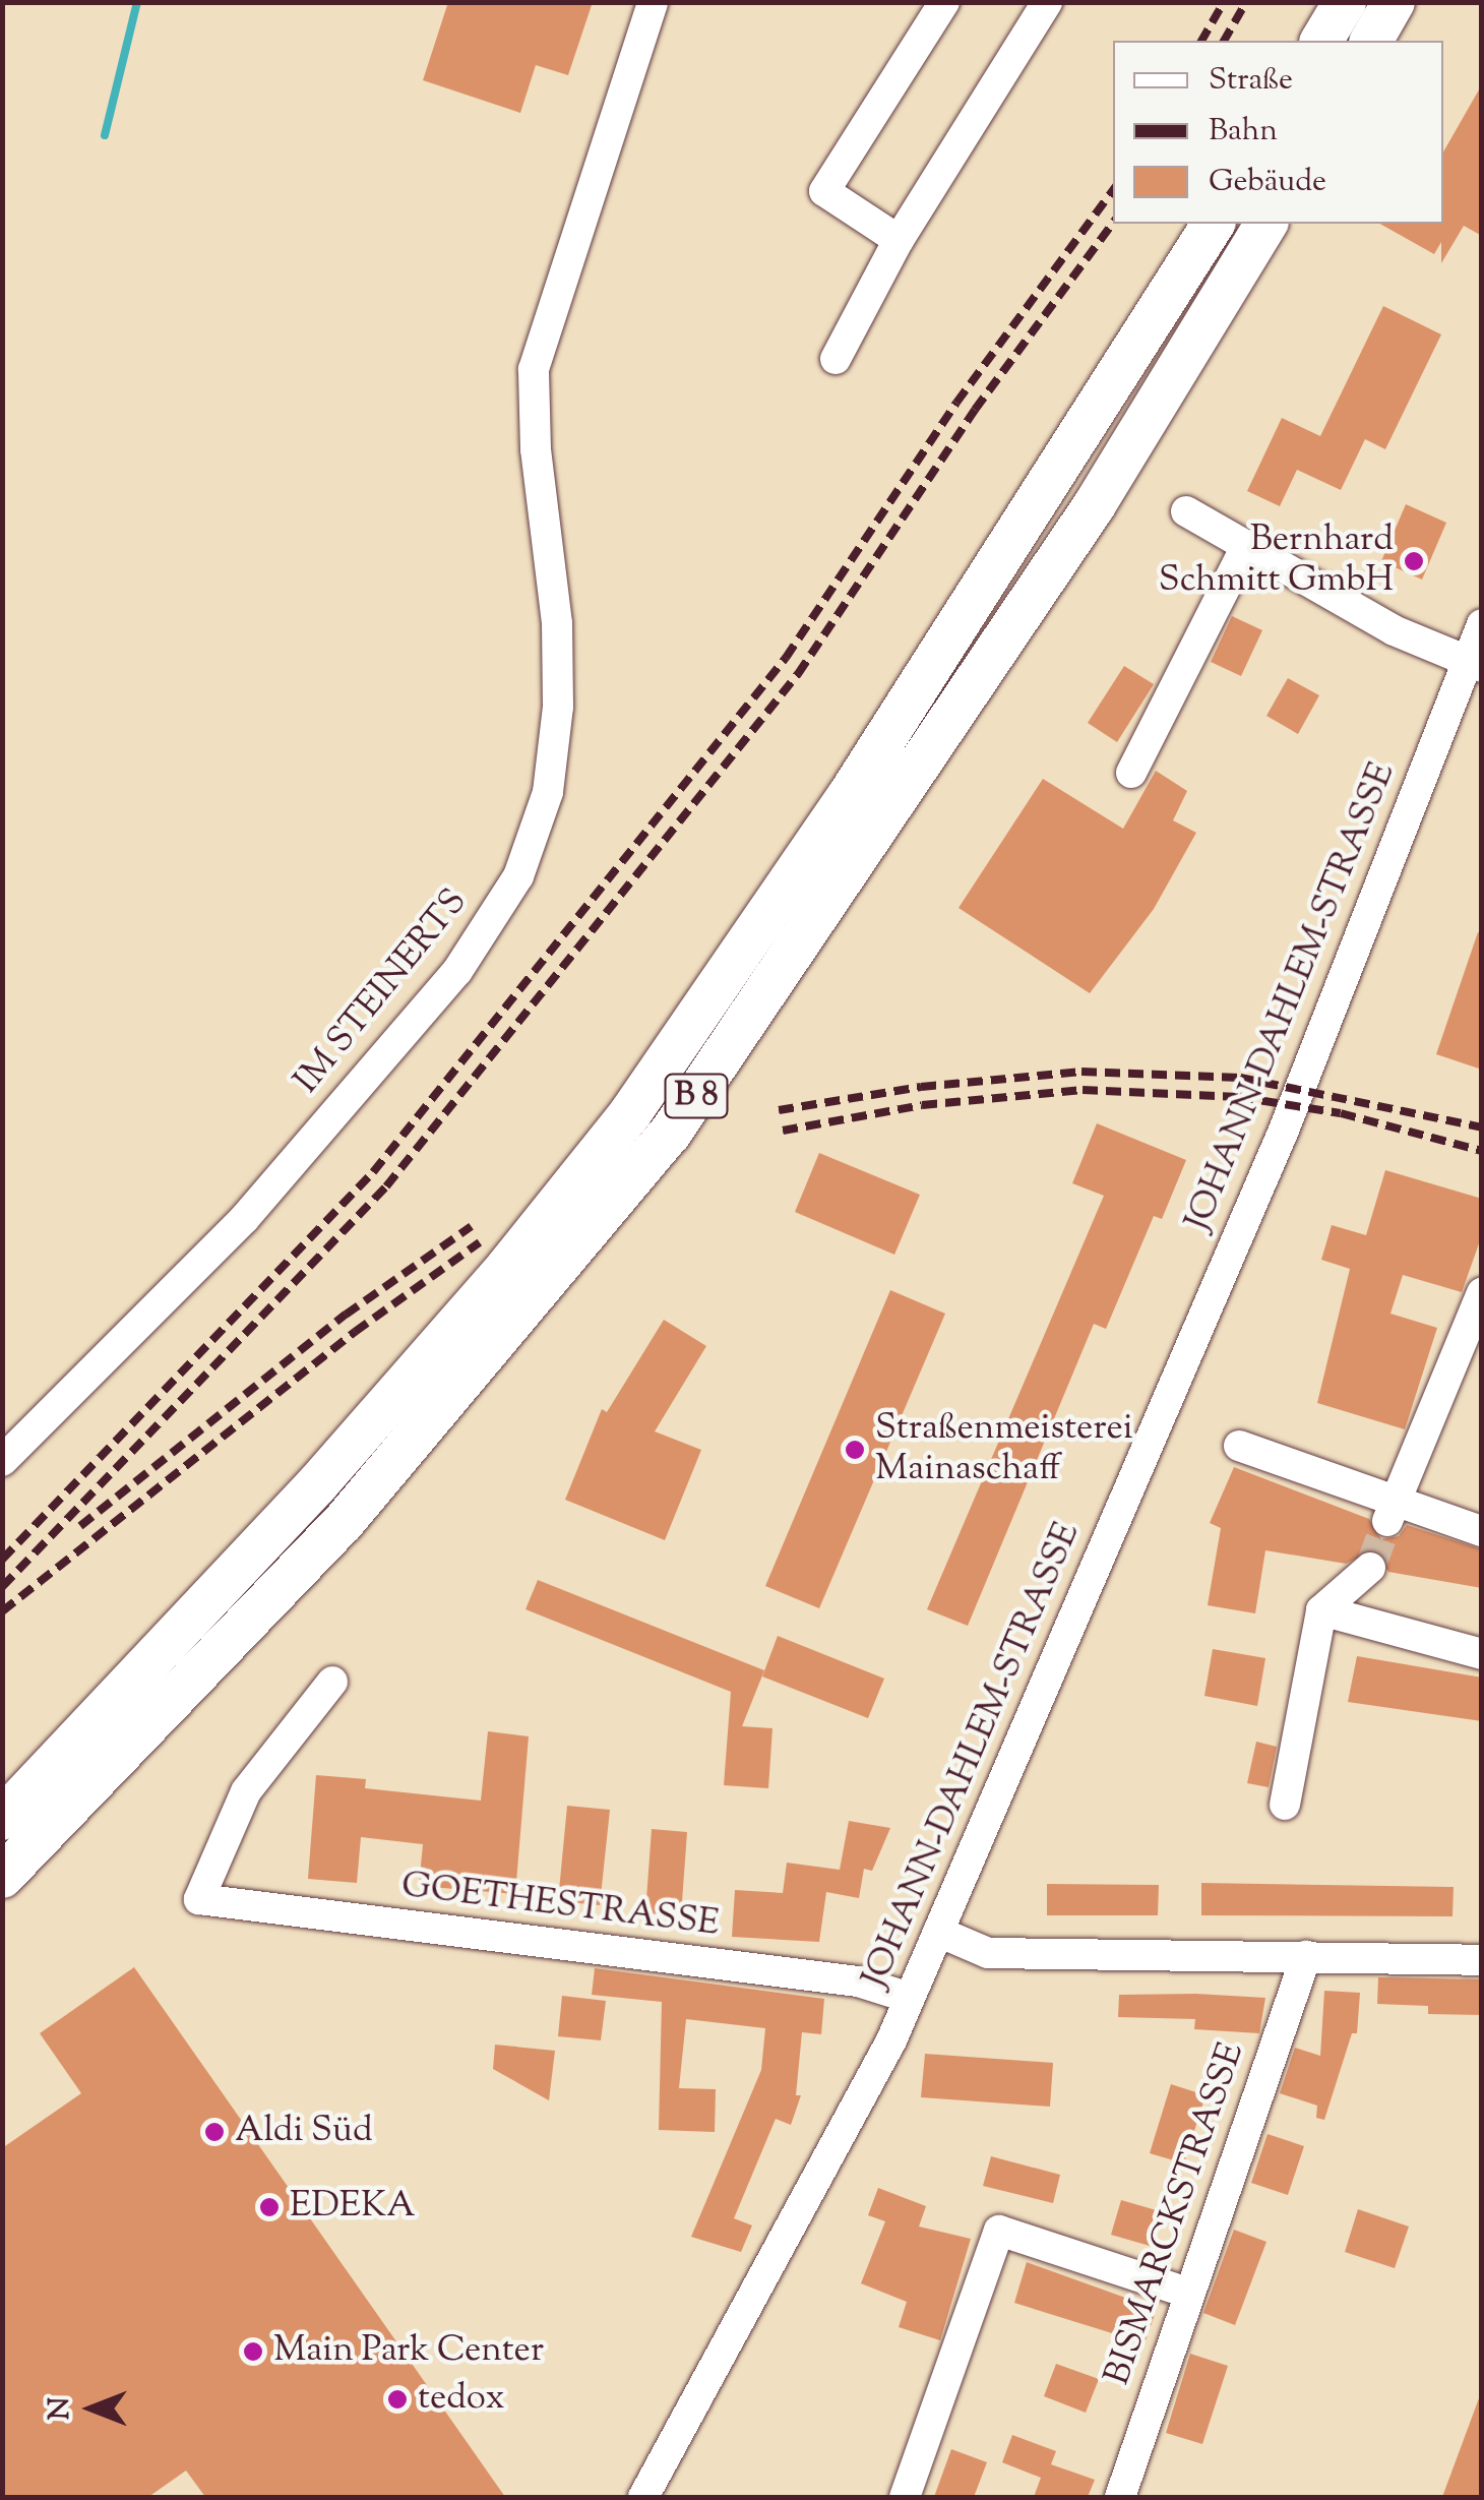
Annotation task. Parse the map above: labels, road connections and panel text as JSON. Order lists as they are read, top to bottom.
{
  "streets": {
    "highway": ["B 8"],
    "street": [
      "IM STEINERTS",
      "JOHANN-DAHLEM-STRASSE",
      "GOETHESTRASSE",
      "BISMARCKSTRASSE"
    ]
  },
  "crossings": [
    ["JOHANN-DAHLEM-STRASSE", "GOETHESTRASSE"]
  ],
  "places": [
    "Bernhard Schmitt GmbH",
    "Straßenmeisterei Mainaschaff",
    "Aldi Süd",
    "EDEKA",
    "Main Park Center",
    "tedox"
  ],
  "legend": ["Straße", "Bahn", "Gebäude"],
  "north": "left"
}
